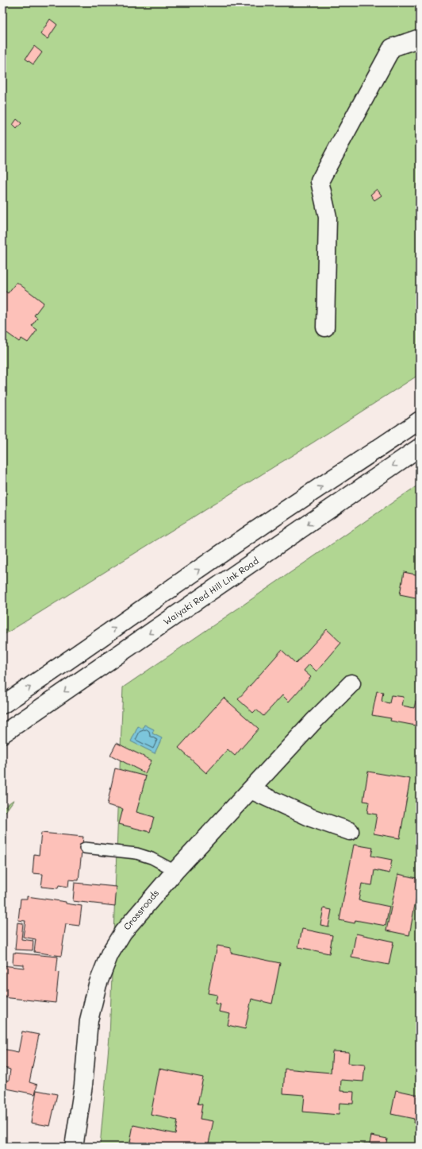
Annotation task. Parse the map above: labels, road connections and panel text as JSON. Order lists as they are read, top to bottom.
{
  "streets": {
    "main road": ["Waiyaki Red Hill Link Road", "Crossroads"]
  }
}
